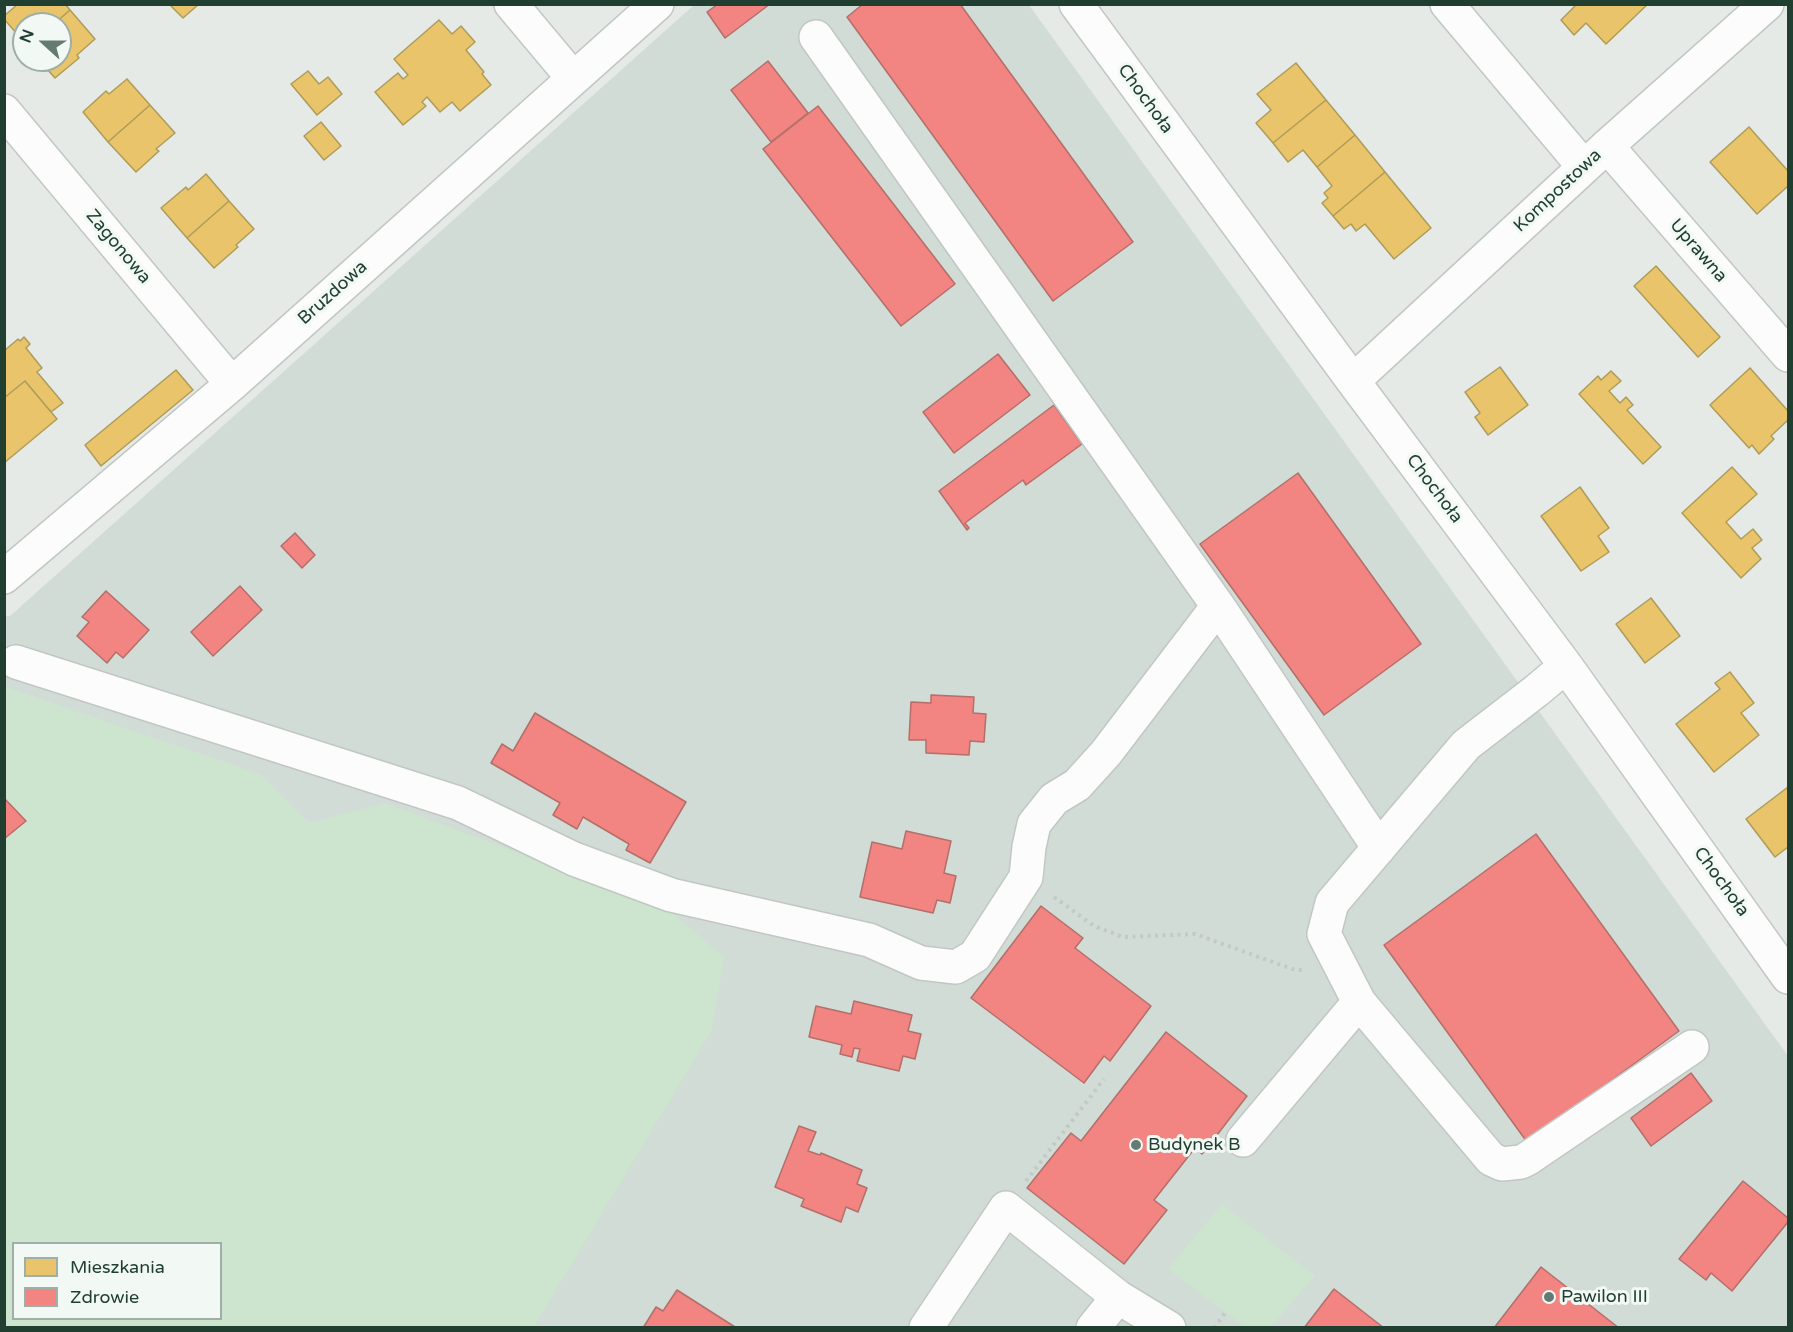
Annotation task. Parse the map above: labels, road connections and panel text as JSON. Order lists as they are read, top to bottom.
{
  "streets": {
    "street": [
      "Chochoła",
      "Kompostowa",
      "Zagonowa",
      "Uprawna",
      "Bruzdowa"
    ]
  },
  "crossings": [
    ["Chochoła", "Kompostowa"],
    ["Kompostowa", "Uprawna"],
    ["Zagonowa", "Bruzdowa"]
  ],
  "places": ["Budynek B", "Pawilon III"],
  "legend": ["Mieszkania", "Zdrowie"],
  "north": "left"
}
